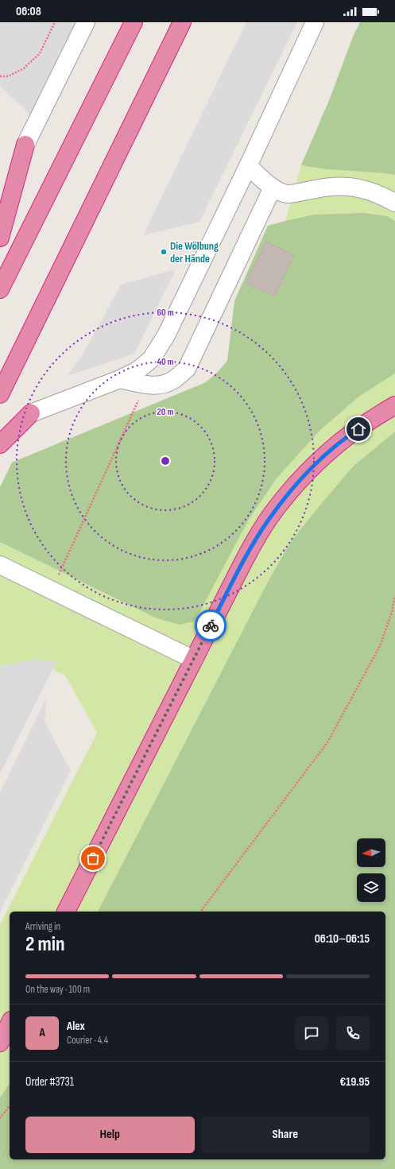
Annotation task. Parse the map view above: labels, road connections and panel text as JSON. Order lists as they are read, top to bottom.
{
  "places": ["Die Wölbung der Hände"],
  "north": "left",
  "page": {
    "status": "06:08",
    "heading": ["2 min", "Arriving in", "06:10–06:15"],
    "panel": [
      "Alex",
      "Courier · 4.4",
      "Order #3731",
      "€19.95"
    ],
    "bar": "On the way · 100 m",
    "round": "A",
    "buttons": ["Help", "Share"]
  },
  "rings": ["60 m", "40 m", "20 m"]
}
